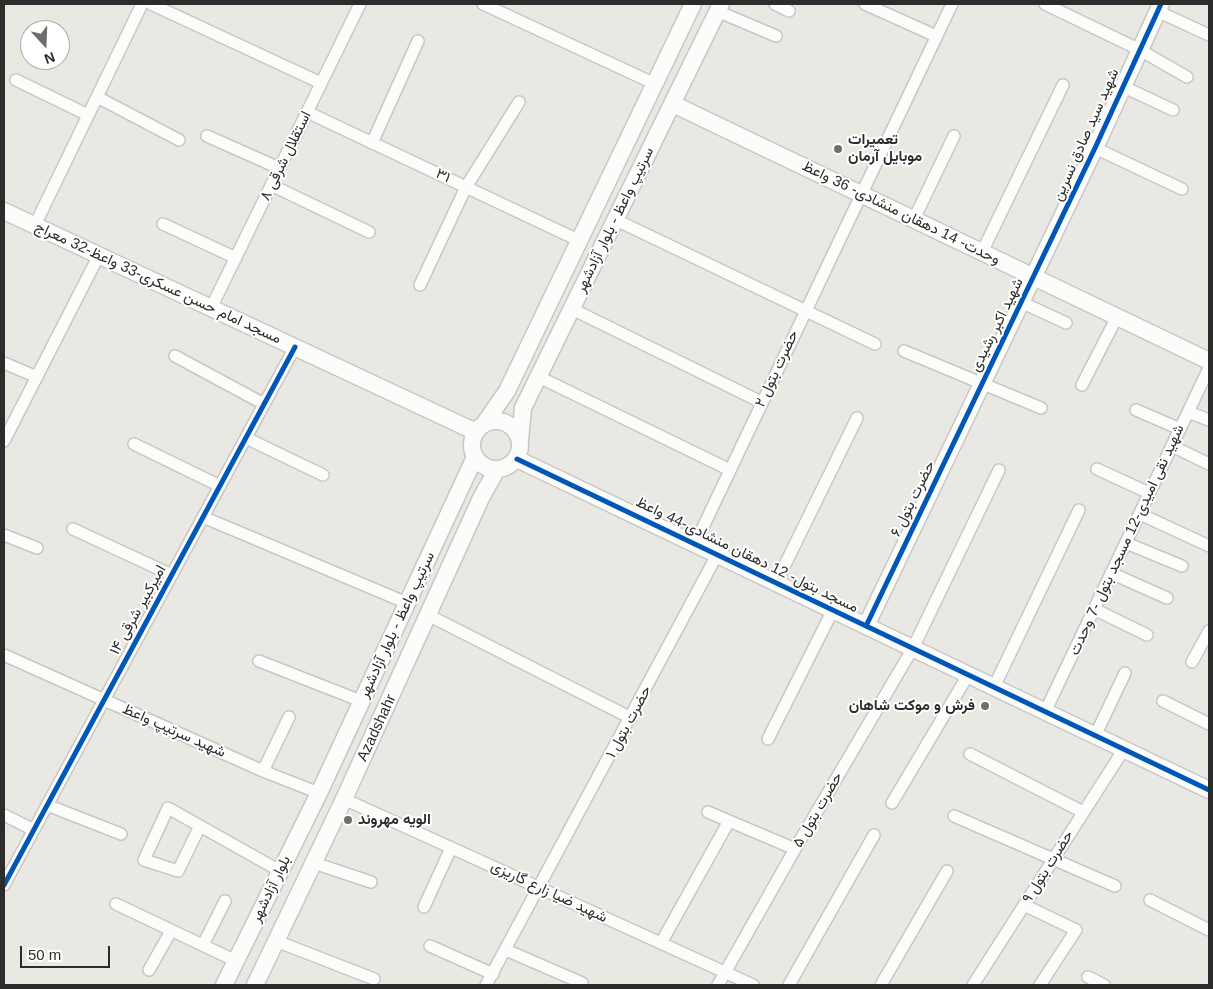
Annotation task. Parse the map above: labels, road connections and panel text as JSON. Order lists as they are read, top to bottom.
{
  "streets": {
    "street": [
      "شهید سید صادق نسرین",
      "استقلال شرقی ۸",
      "۳۱",
      "وحدت- 14 دهقان منشادی- 36 واعظ",
      "سرتیپ واعظ - بلوار آزادشهر",
      "مسجد امام حسن عسکری-33 واعظ-32 معراج",
      "شهید اکبر رشیدی",
      "حضرت بتول ۲",
      "حضرت بتول ۶",
      "شهید نقی امیدی-12 مسجد بتول -7 وحدت",
      "مسجد بتول- 12 دهقان منشادی-44 واعظ",
      "۱۴ امیرکبیر شرقی",
      "حضرت بتول ۱",
      "Azadshahr",
      "شهید سرتیپ واعظ",
      "حضرت بتول ۵",
      "حضرت بتول ۹",
      "بلوار آزادشهر",
      "شهید ضیا زارع گاریزی"
    ]
  },
  "crossings": [
    ["شهید سید صادق نسرین", "وحدت- 14 دهقان منشادی- 36 واعظ"],
    ["شهید سید صادق نسرین", "شهید اکبر رشیدی"],
    ["استقلال شرقی ۸", "۳۱"],
    ["استقلال شرقی ۸", "مسجد امام حسن عسکری-33 واعظ-32 معراج"],
    ["۳۱", "سرتیپ واعظ - بلوار آزادشهر"],
    ["وحدت- 14 دهقان منشادی- 36 واعظ", "سرتیپ واعظ - بلوار آزادشهر"],
    ["وحدت- 14 دهقان منشادی- 36 واعظ", "شهید اکبر رشیدی"],
    ["وحدت- 14 دهقان منشادی- 36 واعظ", "حضرت بتول ۲"],
    ["سرتیپ واعظ - بلوار آزادشهر", "مسجد امام حسن عسکری-33 واعظ-32 معراج"],
    ["سرتیپ واعظ - بلوار آزادشهر", "مسجد بتول- 12 دهقان منشادی-44 واعظ"],
    ["سرتیپ واعظ - بلوار آزادشهر", "Azadshahr"],
    ["سرتیپ واعظ - بلوار آزادشهر", "شهید سرتیپ واعظ"],
    ["سرتیپ واعظ - بلوار آزادشهر", "بلوار آزادشهر"],
    ["مسجد امام حسن عسکری-33 واعظ-32 معراج", "مسجد بتول- 12 دهقان منشادی-44 واعظ"],
    ["مسجد امام حسن عسکری-33 واعظ-32 معراج", "۱۴ امیرکبیر شرقی"],
    ["مسجد امام حسن عسکری-33 واعظ-32 معراج", "Azadshahr"],
    ["شهید اکبر رشیدی", "حضرت بتول ۶"],
    ["حضرت بتول ۲", "مسجد بتول- 12 دهقان منشادی-44 واعظ"],
    ["حضرت بتول ۶", "مسجد بتول- 12 دهقان منشادی-44 واعظ"],
    ["شهید نقی امیدی-12 مسجد بتول -7 وحدت", "مسجد بتول- 12 دهقان منشادی-44 واعظ"],
    ["مسجد بتول- 12 دهقان منشادی-44 واعظ", "حضرت بتول ۱"],
    ["مسجد بتول- 12 دهقان منشادی-44 واعظ", "Azadshahr"],
    ["مسجد بتول- 12 دهقان منشادی-44 واعظ", "حضرت بتول ۵"],
    ["مسجد بتول- 12 دهقان منشادی-44 واعظ", "حضرت بتول ۹"],
    ["۱۴ امیرکبیر شرقی", "شهید سرتیپ واعظ"],
    ["حضرت بتول ۱", "شهید ضیا زارع گاریزی"],
    ["Azadshahr", "شهید ضیا زارع گاریزی"],
    ["شهید سرتیپ واعظ", "بلوار آزادشهر"],
    ["حضرت بتول ۵", "شهید ضیا زارع گاریزی"]
  ],
  "places": ["تعمیرات موبایل آرمان", "فرش و موکت شاهان", "الویه مهروند"],
  "scale_bar": "50 m",
  "north": "bottom"
}
